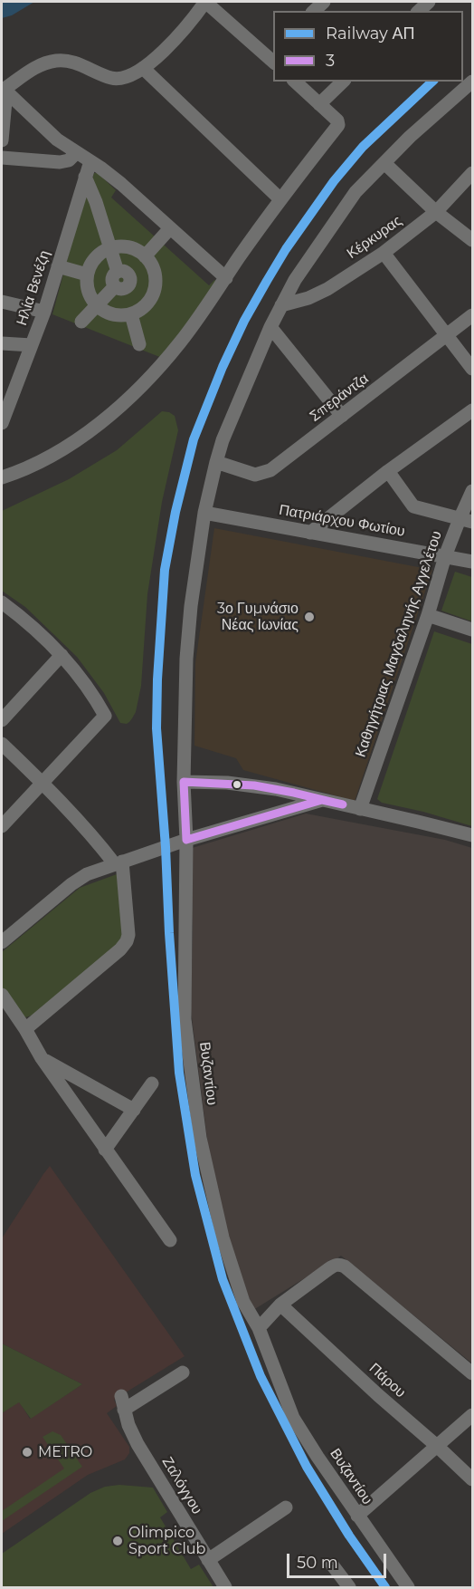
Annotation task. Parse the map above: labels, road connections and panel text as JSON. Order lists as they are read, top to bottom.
{
  "streets": {
    "street": [
      "Κέρκυρας",
      "Ηλία Βενέζη",
      "Σπεράντζα",
      "Πατριάρχου Φωτίου",
      "Καθηγήτριας Μαγδαληνής Αγγελέτου",
      "Βυζαντίου",
      "Πάρου",
      "Ζαλόγγου"
    ]
  },
  "crossings": [
    ["Σπεράντζα", "Βυζαντίου"],
    ["Πατριάρχου Φωτίου", "Καθηγήτριας Μαγδαληνής Αγγελέτου"],
    ["Πατριάρχου Φωτίου", "Βυζαντίου"]
  ],
  "places": ["3ο Γυμνάσιο Νέας Ιωνίας", "METRO", "Olimpico Sport Club"],
  "lines": ["rail line ΑΠ", "transit line 3"],
  "legend": ["Railway ΑΠ", "3"],
  "scale_bar": "50 m"
}
